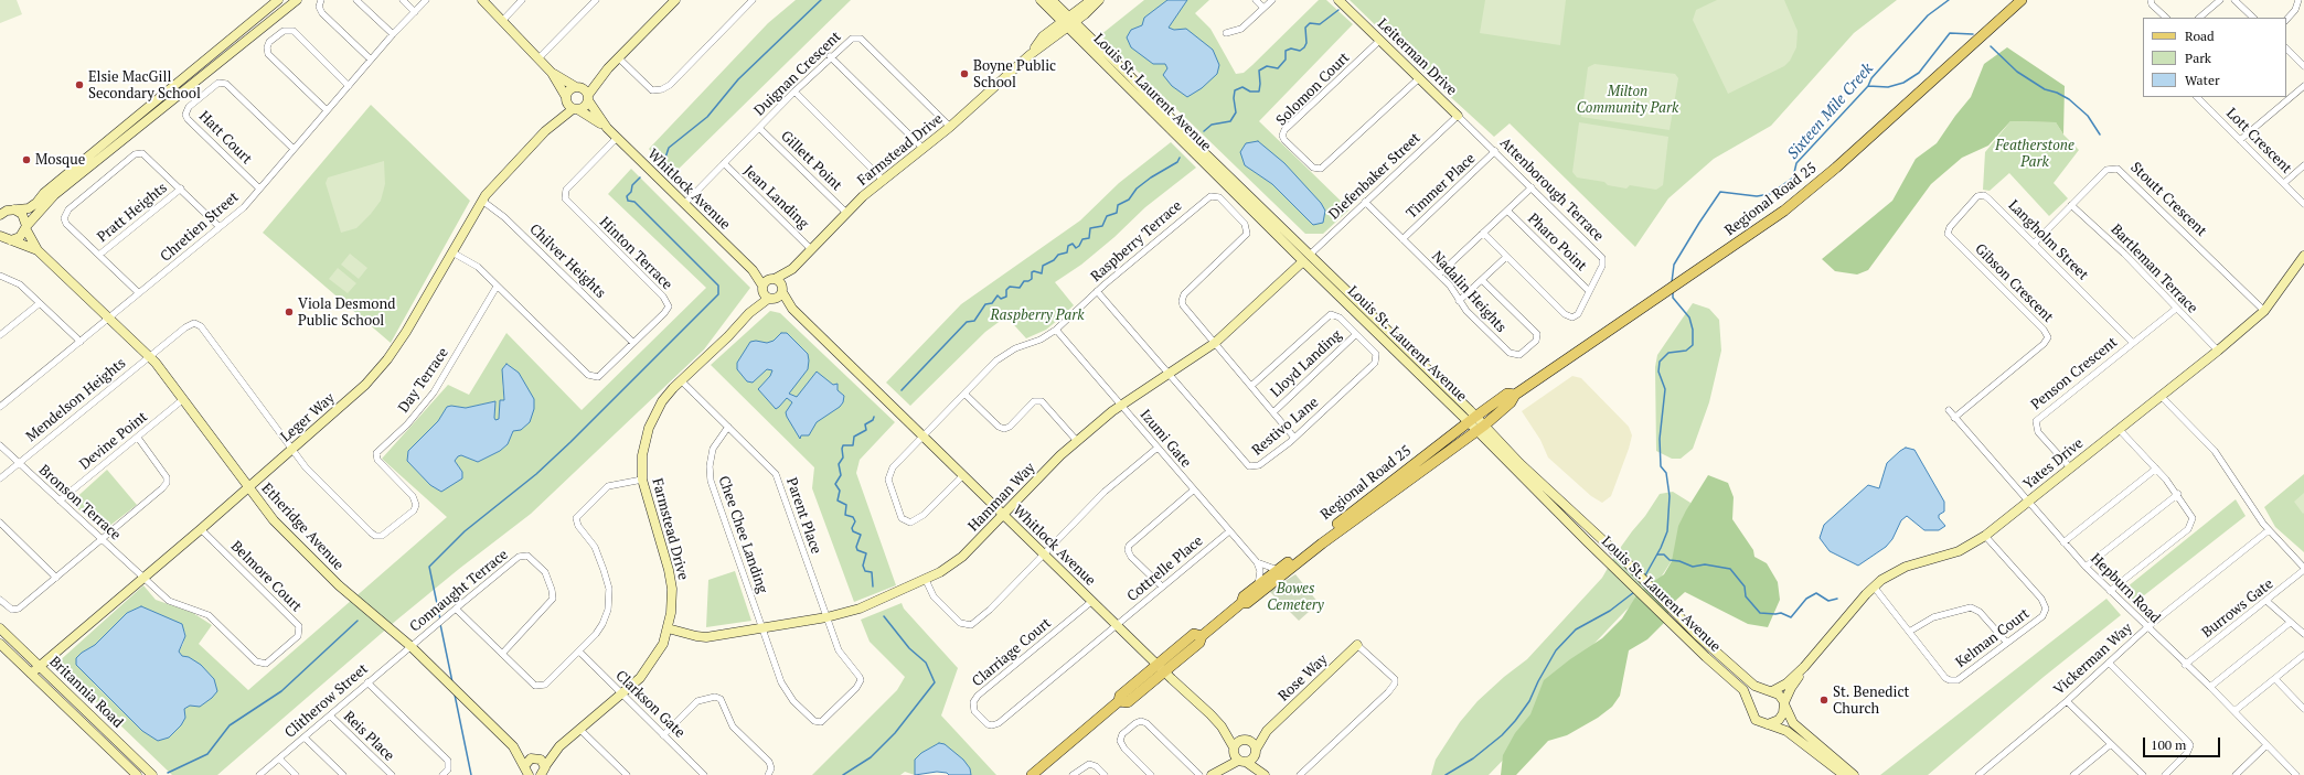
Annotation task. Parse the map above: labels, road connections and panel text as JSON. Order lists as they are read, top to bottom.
{
  "streets": {
    "main road": ["Regional Road 25"],
    "street": [
      "Leiterman Drive",
      "Duignan Crescent",
      "Solomon Court",
      "Louis St. Laurent Avenue",
      "Hatt Court",
      "Lott Crescent",
      "Farmstead Drive",
      "Gillett Point",
      "Diefenbaker Street",
      "Timmer Place",
      "Whitlock Avenue",
      "Attenborough Terrace",
      "Jean Landing",
      "Stoutt Crescent",
      "Pratt Heights",
      "Chretien Street",
      "Langholm Street",
      "Raspberry Terrace",
      "Pharo Point",
      "Hinton Terrace",
      "Chilver Heights",
      "Bartleman Terrace",
      "Gibson Crescent",
      "Nadalin Heights",
      "Lloyd Landing",
      "Penson Crescent",
      "Day Terrace",
      "Mendelson Heights",
      "Leger Way",
      "Restivo Lane",
      "Izumi Gate",
      "Devine Point",
      "Yates Drive",
      "Hamman Way",
      "Bronson Terrace",
      "Parent Place",
      "Etheridge Avenue",
      "Chee Chee Landing",
      "Cottrelle Place",
      "Belmore Court",
      "Hepburn Road",
      "Connaught Terrace",
      "Burrows Gate",
      "Kelman Court",
      "Clarriage Court",
      "Vickerman Way",
      "Rose Way",
      "Britannia Road",
      "Clitherow Street",
      "Clarkson Gate",
      "Reis Place"
    ]
  },
  "crossings": [
    ["Leiterman Drive", "Solomon Court"],
    ["Leiterman Drive", "Diefenbaker Street"],
    ["Leiterman Drive", "Attenborough Terrace"],
    ["Duignan Crescent", "Farmstead Drive"],
    ["Duignan Crescent", "Gillett Point"],
    ["Duignan Crescent", "Whitlock Avenue"],
    ["Duignan Crescent", "Jean Landing"],
    ["Louis St. Laurent Avenue", "Farmstead Drive"],
    ["Louis St. Laurent Avenue", "Diefenbaker Street"],
    ["Louis St. Laurent Avenue", "Regional Road 25"],
    ["Louis St. Laurent Avenue", "Yates Drive"],
    ["Louis St. Laurent Avenue", "Hamman Way"],
    ["Hatt Court", "Chretien Street"],
    ["Farmstead Drive", "Gillett Point"],
    ["Farmstead Drive", "Whitlock Avenue"],
    ["Farmstead Drive", "Jean Landing"],
    ["Farmstead Drive", "Hamman Way"],
    ["Farmstead Drive", "Parent Place"],
    ["Farmstead Drive", "Etheridge Avenue"],
    ["Farmstead Drive", "Clarkson Gate"],
    ["Diefenbaker Street", "Attenborough Terrace"],
    ["Diefenbaker Street", "Nadalin Heights"],
    ["Timmer Place", "Attenborough Terrace"],
    ["Timmer Place", "Nadalin Heights"],
    ["Whitlock Avenue", "Regional Road 25"],
    ["Whitlock Avenue", "Raspberry Terrace"],
    ["Whitlock Avenue", "Hinton Terrace"],
    ["Whitlock Avenue", "Leger Way"],
    ["Whitlock Avenue", "Hamman Way"],
    ["Whitlock Avenue", "Cottrelle Place"],
    ["Whitlock Avenue", "Clarriage Court"],
    ["Whitlock Avenue", "Rose Way"],
    ["Attenborough Terrace", "Pharo Point"],
    ["Regional Road 25", "Izumi Gate"],
    ["Stoutt Crescent", "Langholm Street"],
    ["Stoutt Crescent", "Bartleman Terrace"],
    ["Stoutt Crescent", "Yates Drive"],
    ["Chretien Street", "Etheridge Avenue"],
    ["Langholm Street", "Gibson Crescent"],
    ["Langholm Street", "Penson Crescent"],
    ["Raspberry Terrace", "Restivo Lane"],
    ["Raspberry Terrace", "Izumi Gate"],
    ["Raspberry Terrace", "Hamman Way"],
    ["Hinton Terrace", "Chilver Heights"],
    ["Hinton Terrace", "Day Terrace"],
    ["Hinton Terrace", "Leger Way"],
    ["Chilver Heights", "Leger Way"],
    ["Bartleman Terrace", "Penson Crescent"],
    ["Bartleman Terrace", "Yates Drive"],
    ["Gibson Crescent", "Hepburn Road"],
    ["Lloyd Landing", "Restivo Lane"],
    ["Penson Crescent", "Yates Drive"],
    ["Day Terrace", "Mendelson Heights"],
    ["Day Terrace", "Leger Way"],
    ["Mendelson Heights", "Leger Way"],
    ["Mendelson Heights", "Bronson Terrace"],
    ["Mendelson Heights", "Etheridge Avenue"],
    ["Leger Way", "Bronson Terrace"],
    ["Leger Way", "Etheridge Avenue"],
    ["Leger Way", "Belmore Court"],
    ["Leger Way", "Britannia Road"],
    ["Restivo Lane", "Hamman Way"],
    ["Izumi Gate", "Hamman Way"],
    ["Izumi Gate", "Cottrelle Place"],
    ["Devine Point", "Bronson Terrace"],
    ["Devine Point", "Etheridge Avenue"],
    ["Yates Drive", "Hepburn Road"],
    ["Yates Drive", "Kelman Court"],
    ["Hamman Way", "Parent Place"],
    ["Hamman Way", "Chee Chee Landing"],
    ["Bronson Terrace", "Belmore Court"],
    ["Parent Place", "Chee Chee Landing"],
    ["Etheridge Avenue", "Connaught Terrace"],
    ["Etheridge Avenue", "Clitherow Street"],
    ["Cottrelle Place", "Clarriage Court"],
    ["Hepburn Road", "Burrows Gate"],
    ["Hepburn Road", "Vickerman Way"],
    ["Connaught Terrace", "Clitherow Street"],
    ["Clitherow Street", "Reis Place"]
  ],
  "water": ["Sixteen Mile Creek"],
  "parks": [
    "Milton Community Park",
    "Featherstone Park",
    "Raspberry Park",
    "Bowes Cemetery"
  ],
  "places": [
    "Boyne Public School",
    "Elsie MacGill Secondary School",
    "Mosque",
    "Viola Desmond Public School",
    "St. Benedict Church"
  ],
  "legend": ["Road", "Park", "Water"],
  "scale_bar": "100 m"
}
